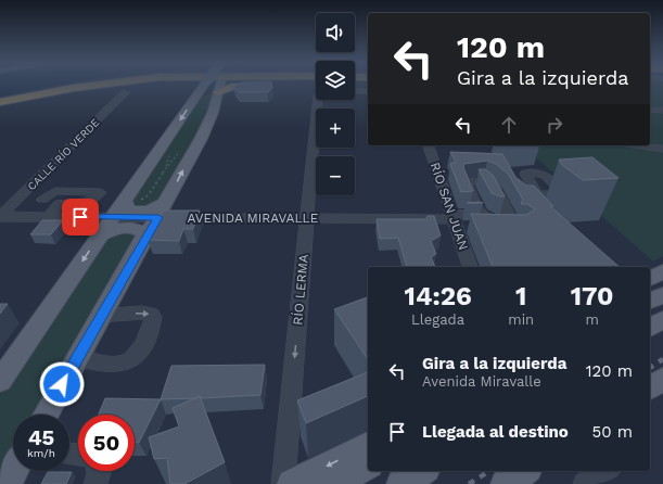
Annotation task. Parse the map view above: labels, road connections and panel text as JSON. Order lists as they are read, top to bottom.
{
  "streets": {
    "street": [
      "CALLE RÍO VERDE",
      "RÍO SAN JUAN",
      "AVENIDA MIRAVALLE",
      "RÍO LERMA"
    ]
  },
  "crossings": [
    ["CALLE RÍO VERDE", "AVENIDA MIRAVALLE"],
    ["RÍO SAN JUAN", "AVENIDA MIRAVALLE"],
    ["AVENIDA MIRAVALLE", "RÍO LERMA"]
  ],
  "one_way": ["RÍO LERMA"],
  "page": {
    "map_buttons": ["+", "−"],
    "turn": ["120 m", "Gira a la izquierda"],
    "eta": [
      "14:26",
      "Llegada",
      "1",
      "min",
      "170",
      "m"
    ],
    "list": [
      {
        "name": "Gira a la izquierda",
        "note": "Avenida Miravalle",
        "value": "120 m"
      },
      {
        "name": "Llegada al destino",
        "value": "50 m"
      }
    ],
    "speed": "45 km/h",
    "limit": "50"
  }
}
